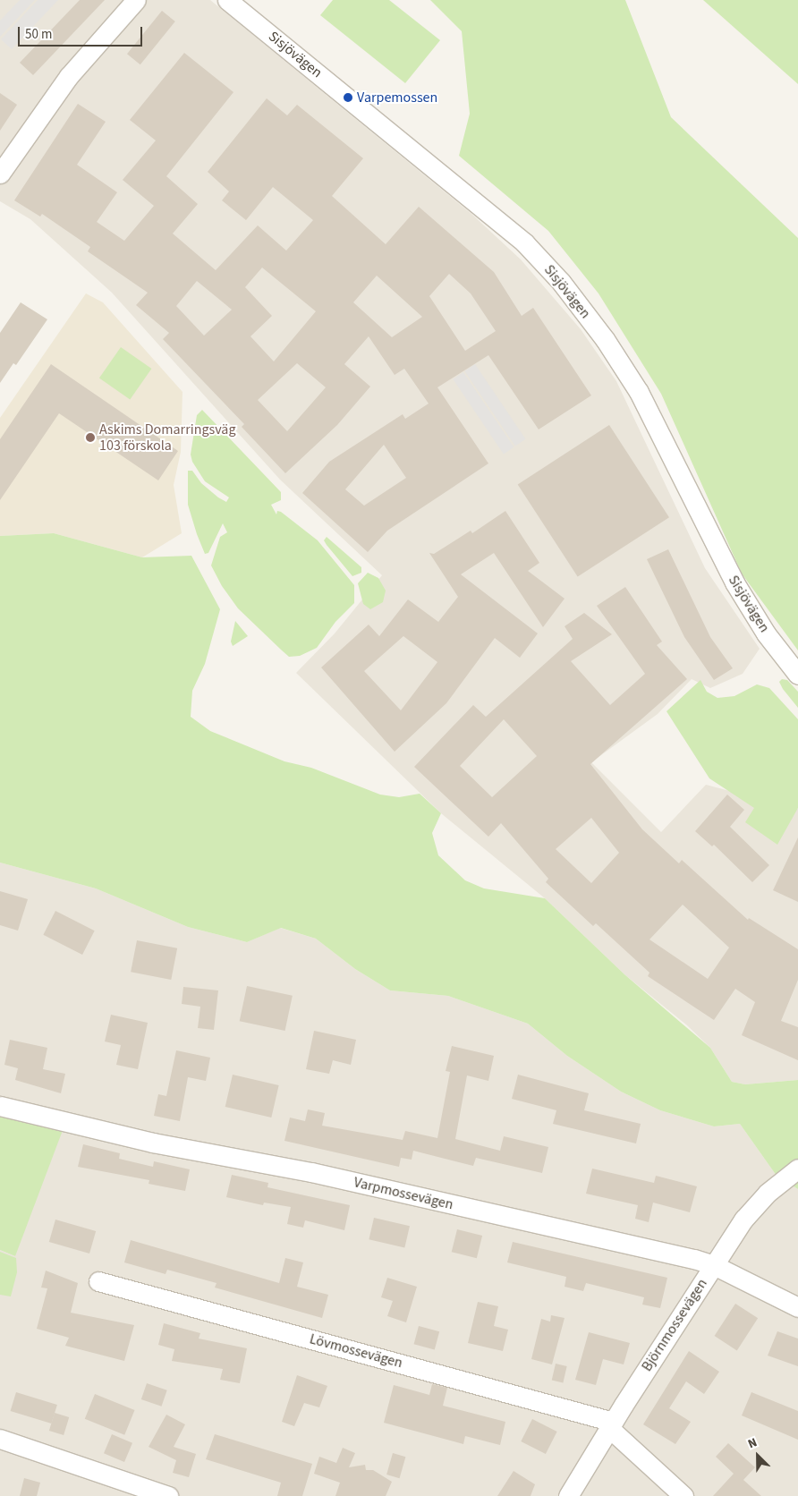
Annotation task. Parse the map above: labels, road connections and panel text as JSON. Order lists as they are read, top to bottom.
{
  "streets": {
    "street": [
      "Sisjövägen",
      "Varpmossevägen",
      "Björnmossevägen",
      "Lövmossevägen"
    ]
  },
  "crossings": [
    ["Varpmossevägen", "Björnmossevägen"],
    ["Björnmossevägen", "Lövmossevägen"]
  ],
  "places": ["Varpemossen", "Askims Domarringsväg 103 förskola"],
  "scale_bar": "50 m",
  "north": "top left"
}
